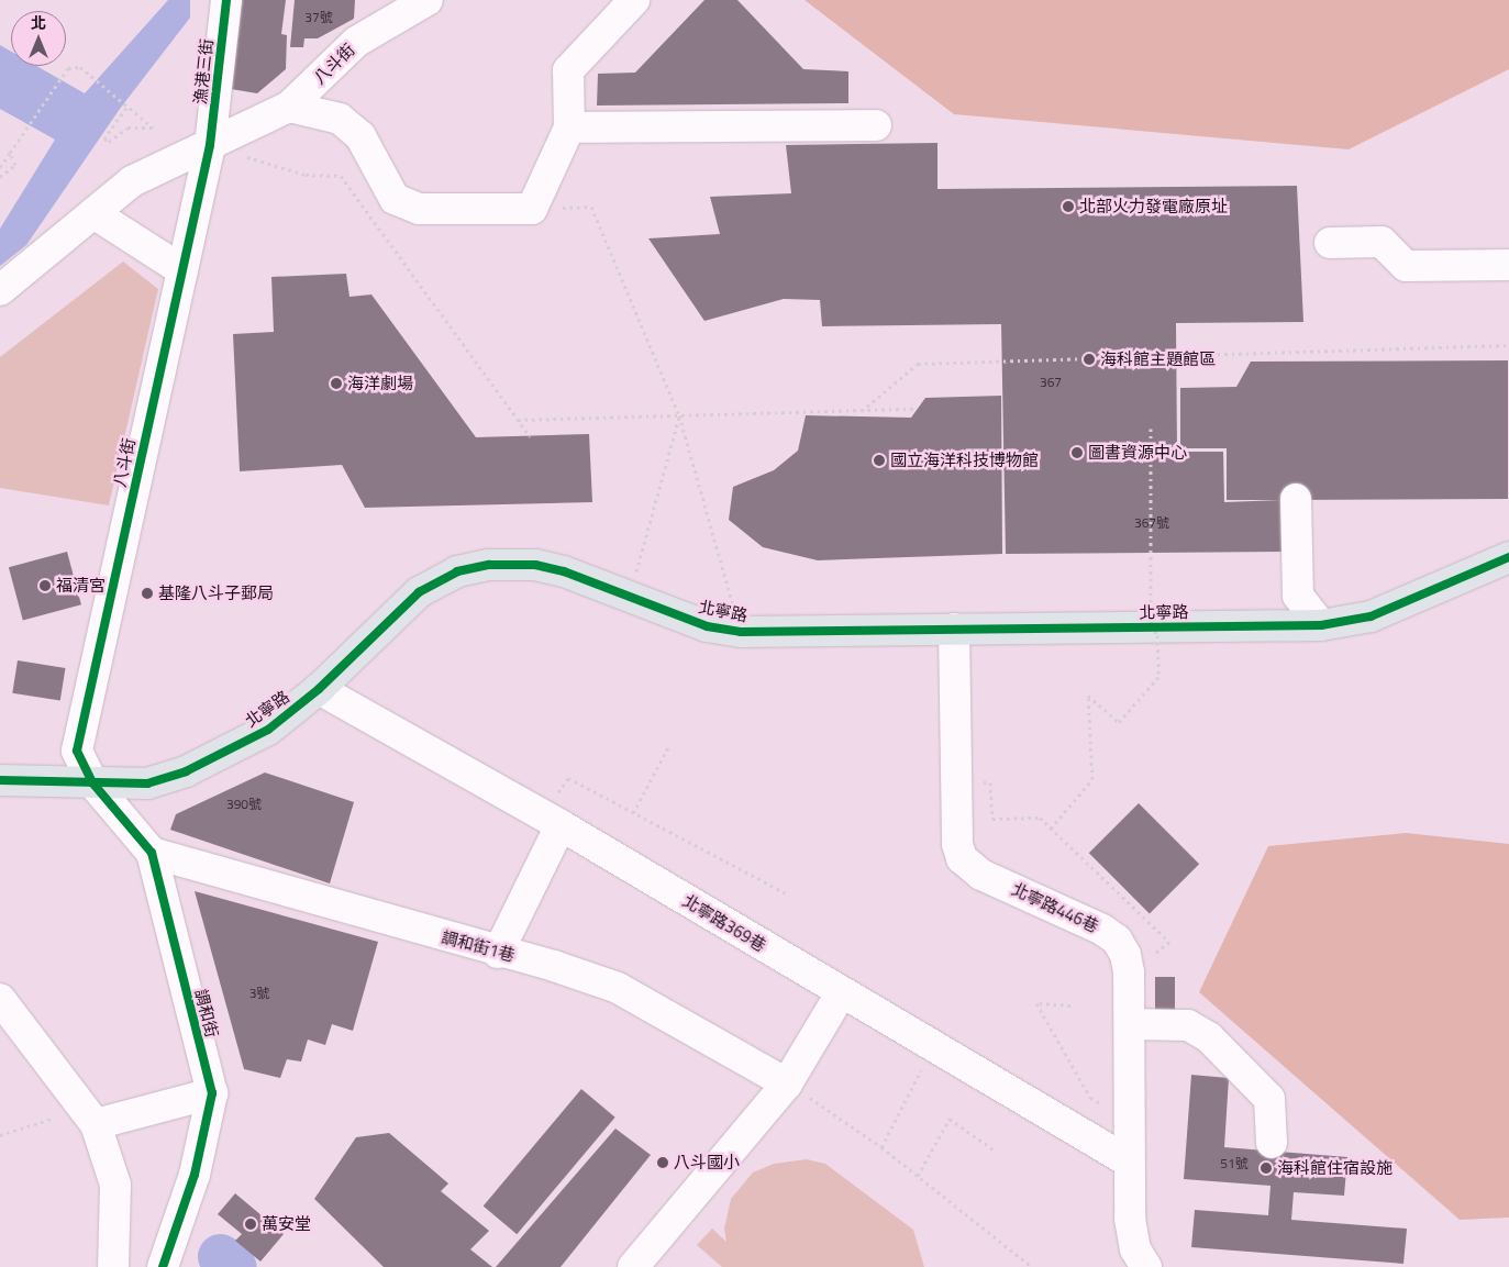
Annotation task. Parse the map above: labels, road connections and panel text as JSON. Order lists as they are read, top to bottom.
{
  "streets": {
    "main road": ["北寧路"],
    "street": [
      "八斗街",
      "漁港三街",
      "北寧路446巷",
      "北寧路369巷",
      "調和街1巷",
      "調和街"
    ]
  },
  "crossings": [
    ["八斗街", "漁港三街"],
    ["八斗街", "北寧路"],
    ["八斗街", "調和街"],
    ["北寧路", "北寧路446巷"],
    ["北寧路", "北寧路369巷"],
    ["北寧路", "調和街"],
    ["北寧路446巷", "北寧路369巷"],
    ["調和街1巷", "調和街"]
  ],
  "places": [
    "北部火力發電廠原址",
    "海科館主題館區",
    "海洋劇場",
    "圖書資源中心",
    "國立海洋科技博物館",
    "福清宮",
    "基隆八斗子郵局",
    "八斗國小",
    "海科館住宿設施",
    "萬安堂"
  ],
  "house_numbers": [
    "37號",
    "367",
    "367號",
    "390號",
    "3號",
    "51號"
  ],
  "north": "top"
}
